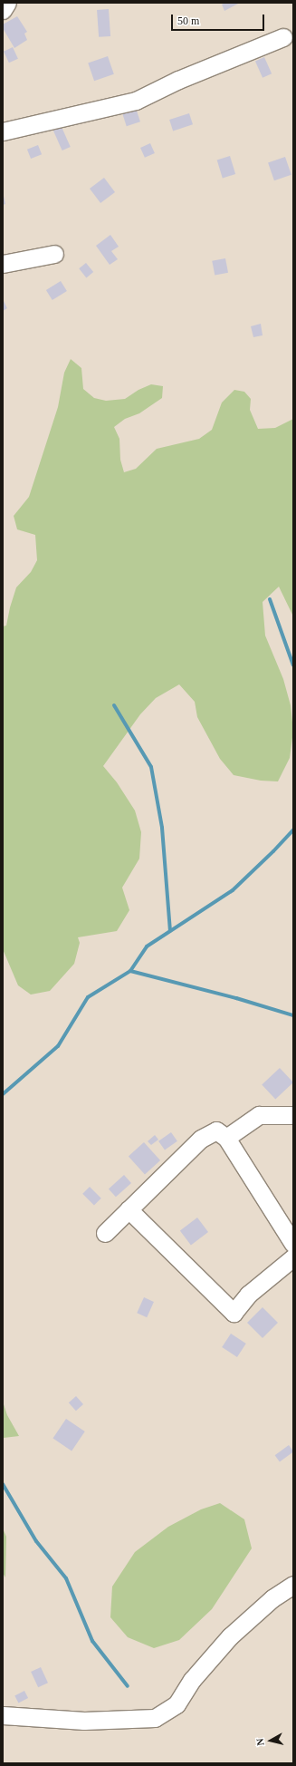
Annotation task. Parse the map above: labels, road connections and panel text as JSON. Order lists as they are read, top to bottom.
{
  "scale_bar": "50 m",
  "north": "left"
}
